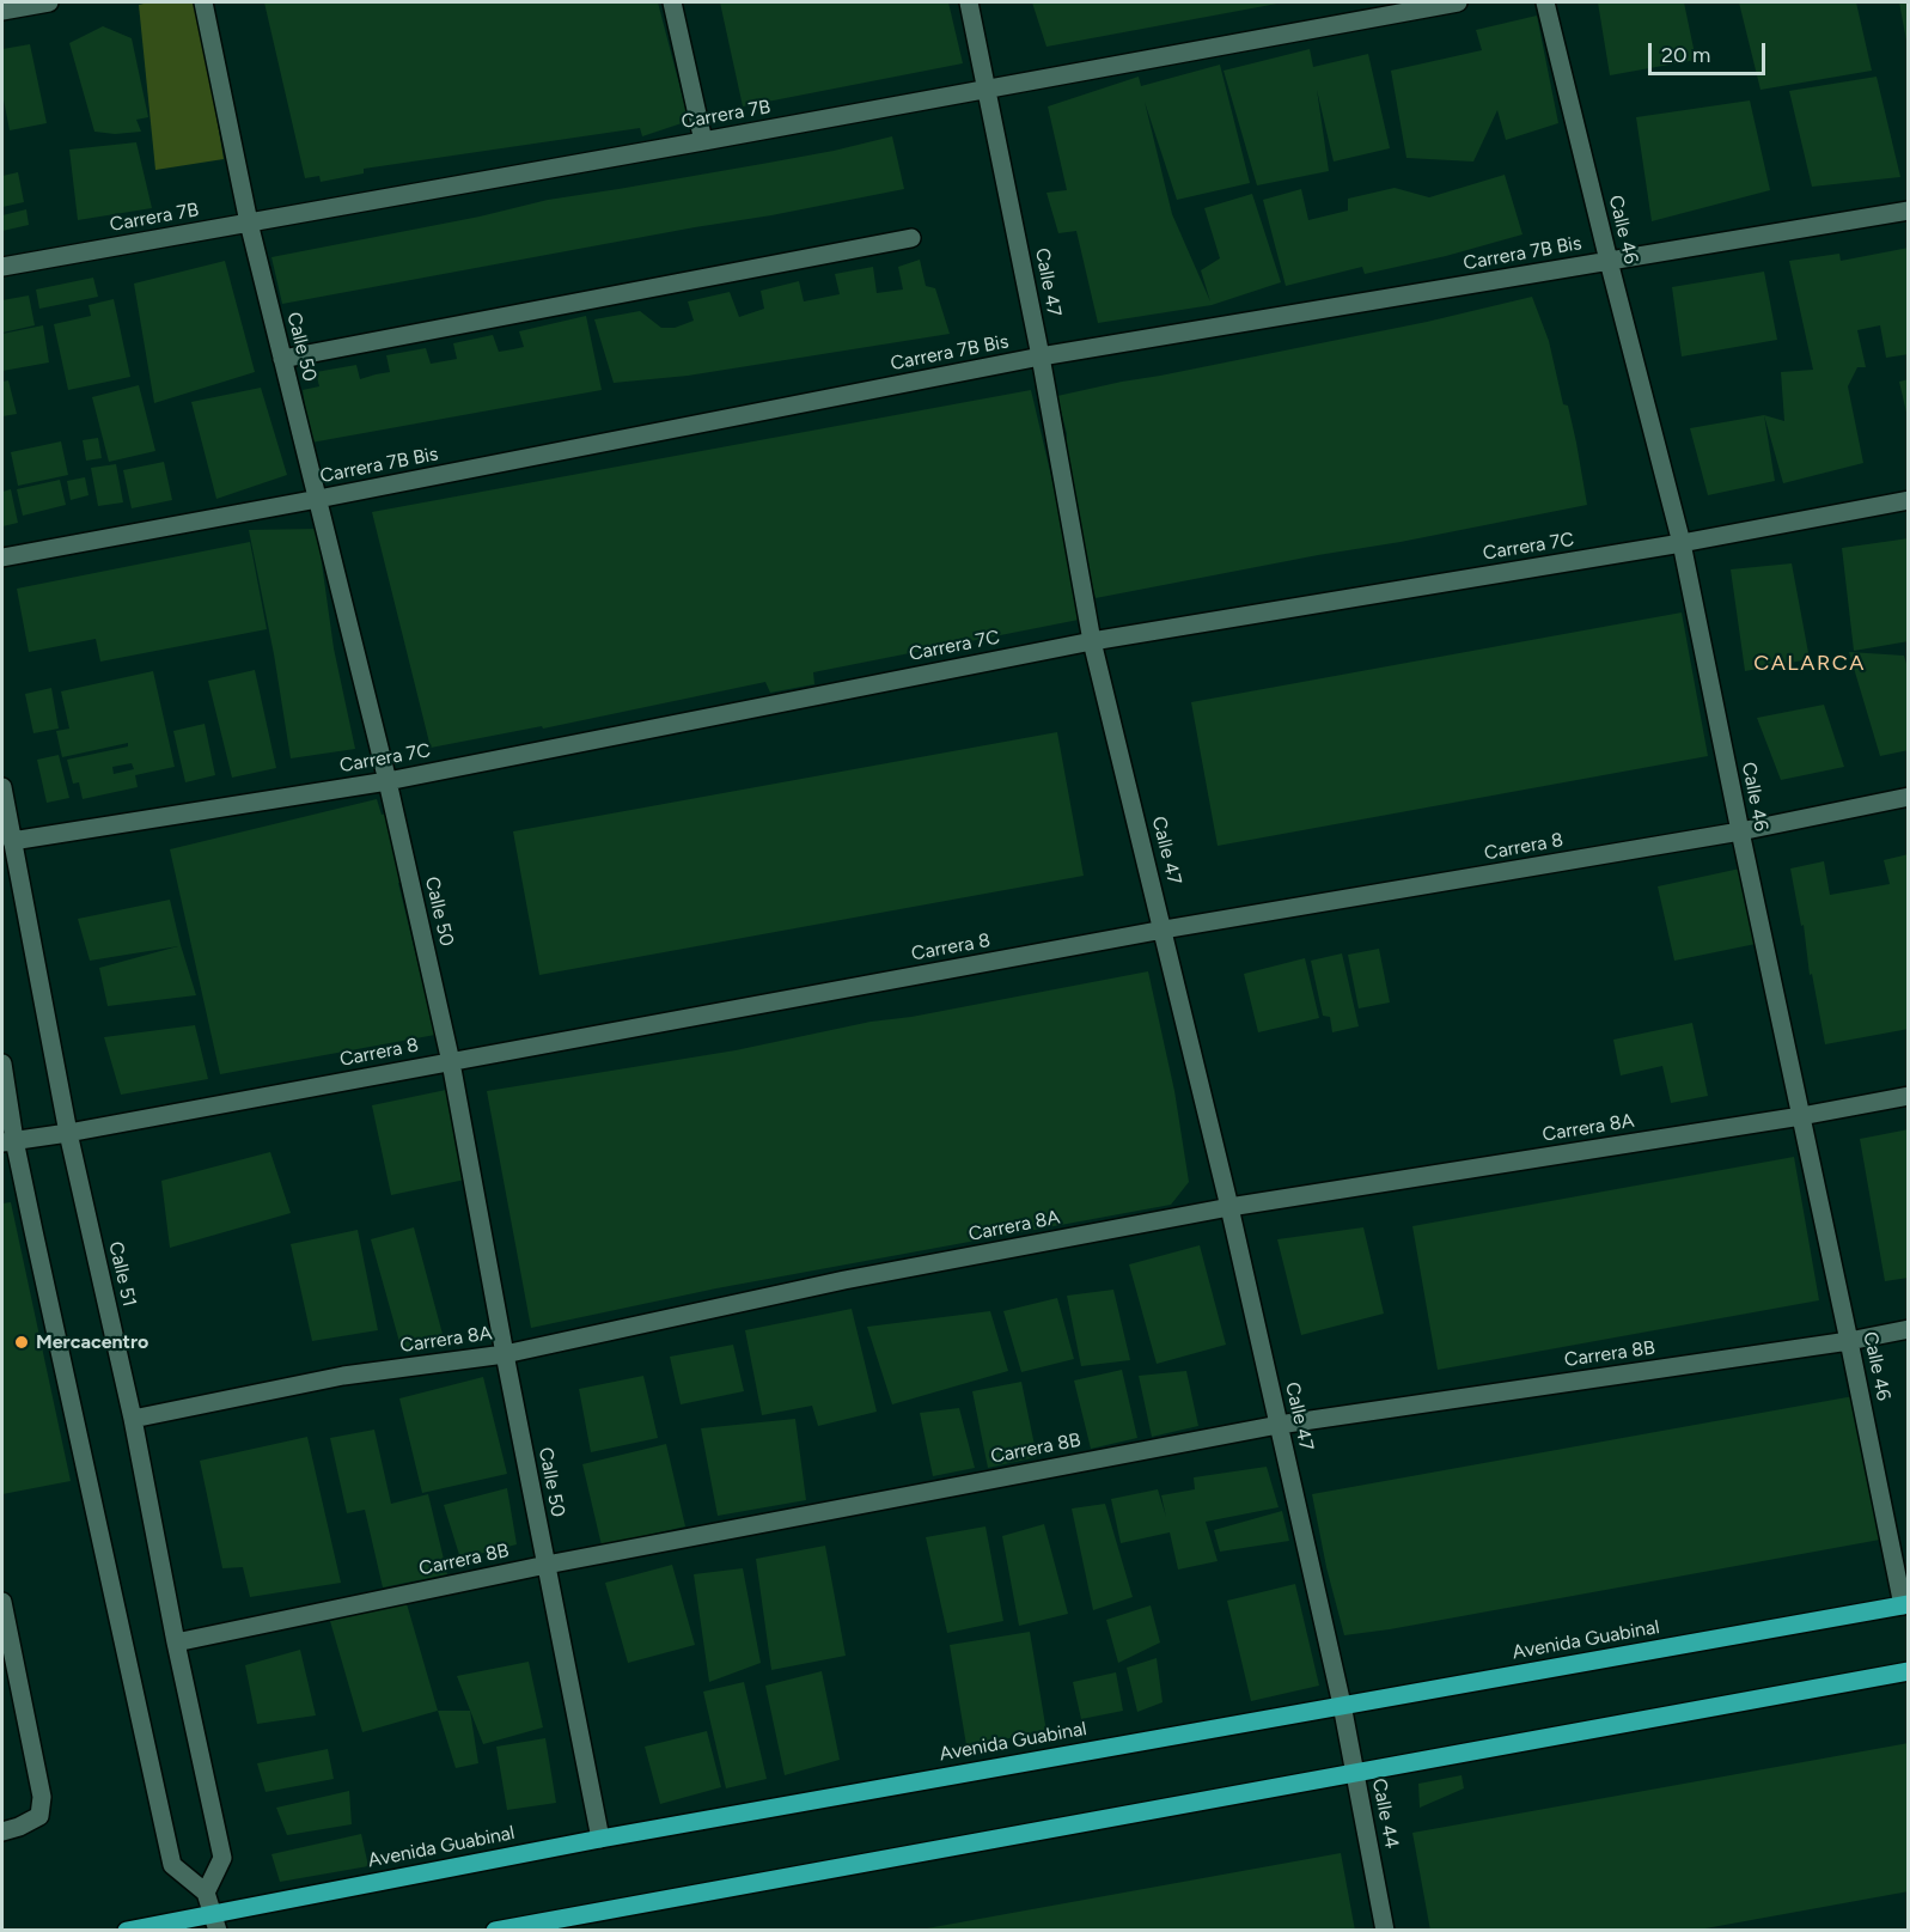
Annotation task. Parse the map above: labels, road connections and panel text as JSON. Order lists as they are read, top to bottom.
{
  "streets": {
    "main road": ["Avenida Guabinal"],
    "street": [
      "Carrera 7B",
      "Calle 46",
      "Carrera 7B Bis",
      "Calle 47",
      "Calle 50",
      "Carrera 7C",
      "Carrera 8",
      "Carrera 8A",
      "Calle 51",
      "Carrera 8B",
      "Calle 44"
    ]
  },
  "crossings": [
    ["Carrera 7B", "Calle 47"],
    ["Carrera 7B", "Calle 50"],
    ["Calle 46", "Carrera 7B Bis"],
    ["Calle 46", "Carrera 7C"],
    ["Calle 46", "Carrera 8"],
    ["Calle 46", "Carrera 8A"],
    ["Calle 46", "Carrera 8B"],
    ["Calle 46", "Avenida Guabinal"],
    ["Carrera 7B Bis", "Calle 47"],
    ["Carrera 7B Bis", "Calle 50"],
    ["Calle 47", "Carrera 7C"],
    ["Calle 47", "Carrera 8"],
    ["Calle 47", "Carrera 8A"],
    ["Calle 47", "Carrera 8B"],
    ["Calle 47", "Avenida Guabinal"],
    ["Calle 47", "Calle 44"],
    ["Calle 50", "Carrera 7C"],
    ["Calle 50", "Carrera 8"],
    ["Calle 50", "Carrera 8A"],
    ["Calle 50", "Carrera 8B"],
    ["Calle 50", "Avenida Guabinal"],
    ["Carrera 7C", "Calle 51"],
    ["Carrera 8", "Calle 51"],
    ["Carrera 8A", "Calle 51"],
    ["Calle 51", "Carrera 8B"],
    ["Avenida Guabinal", "Calle 44"]
  ],
  "districts": ["CALARCA"],
  "places": ["Mercacentro"],
  "scale_bar": "20 m"
}
